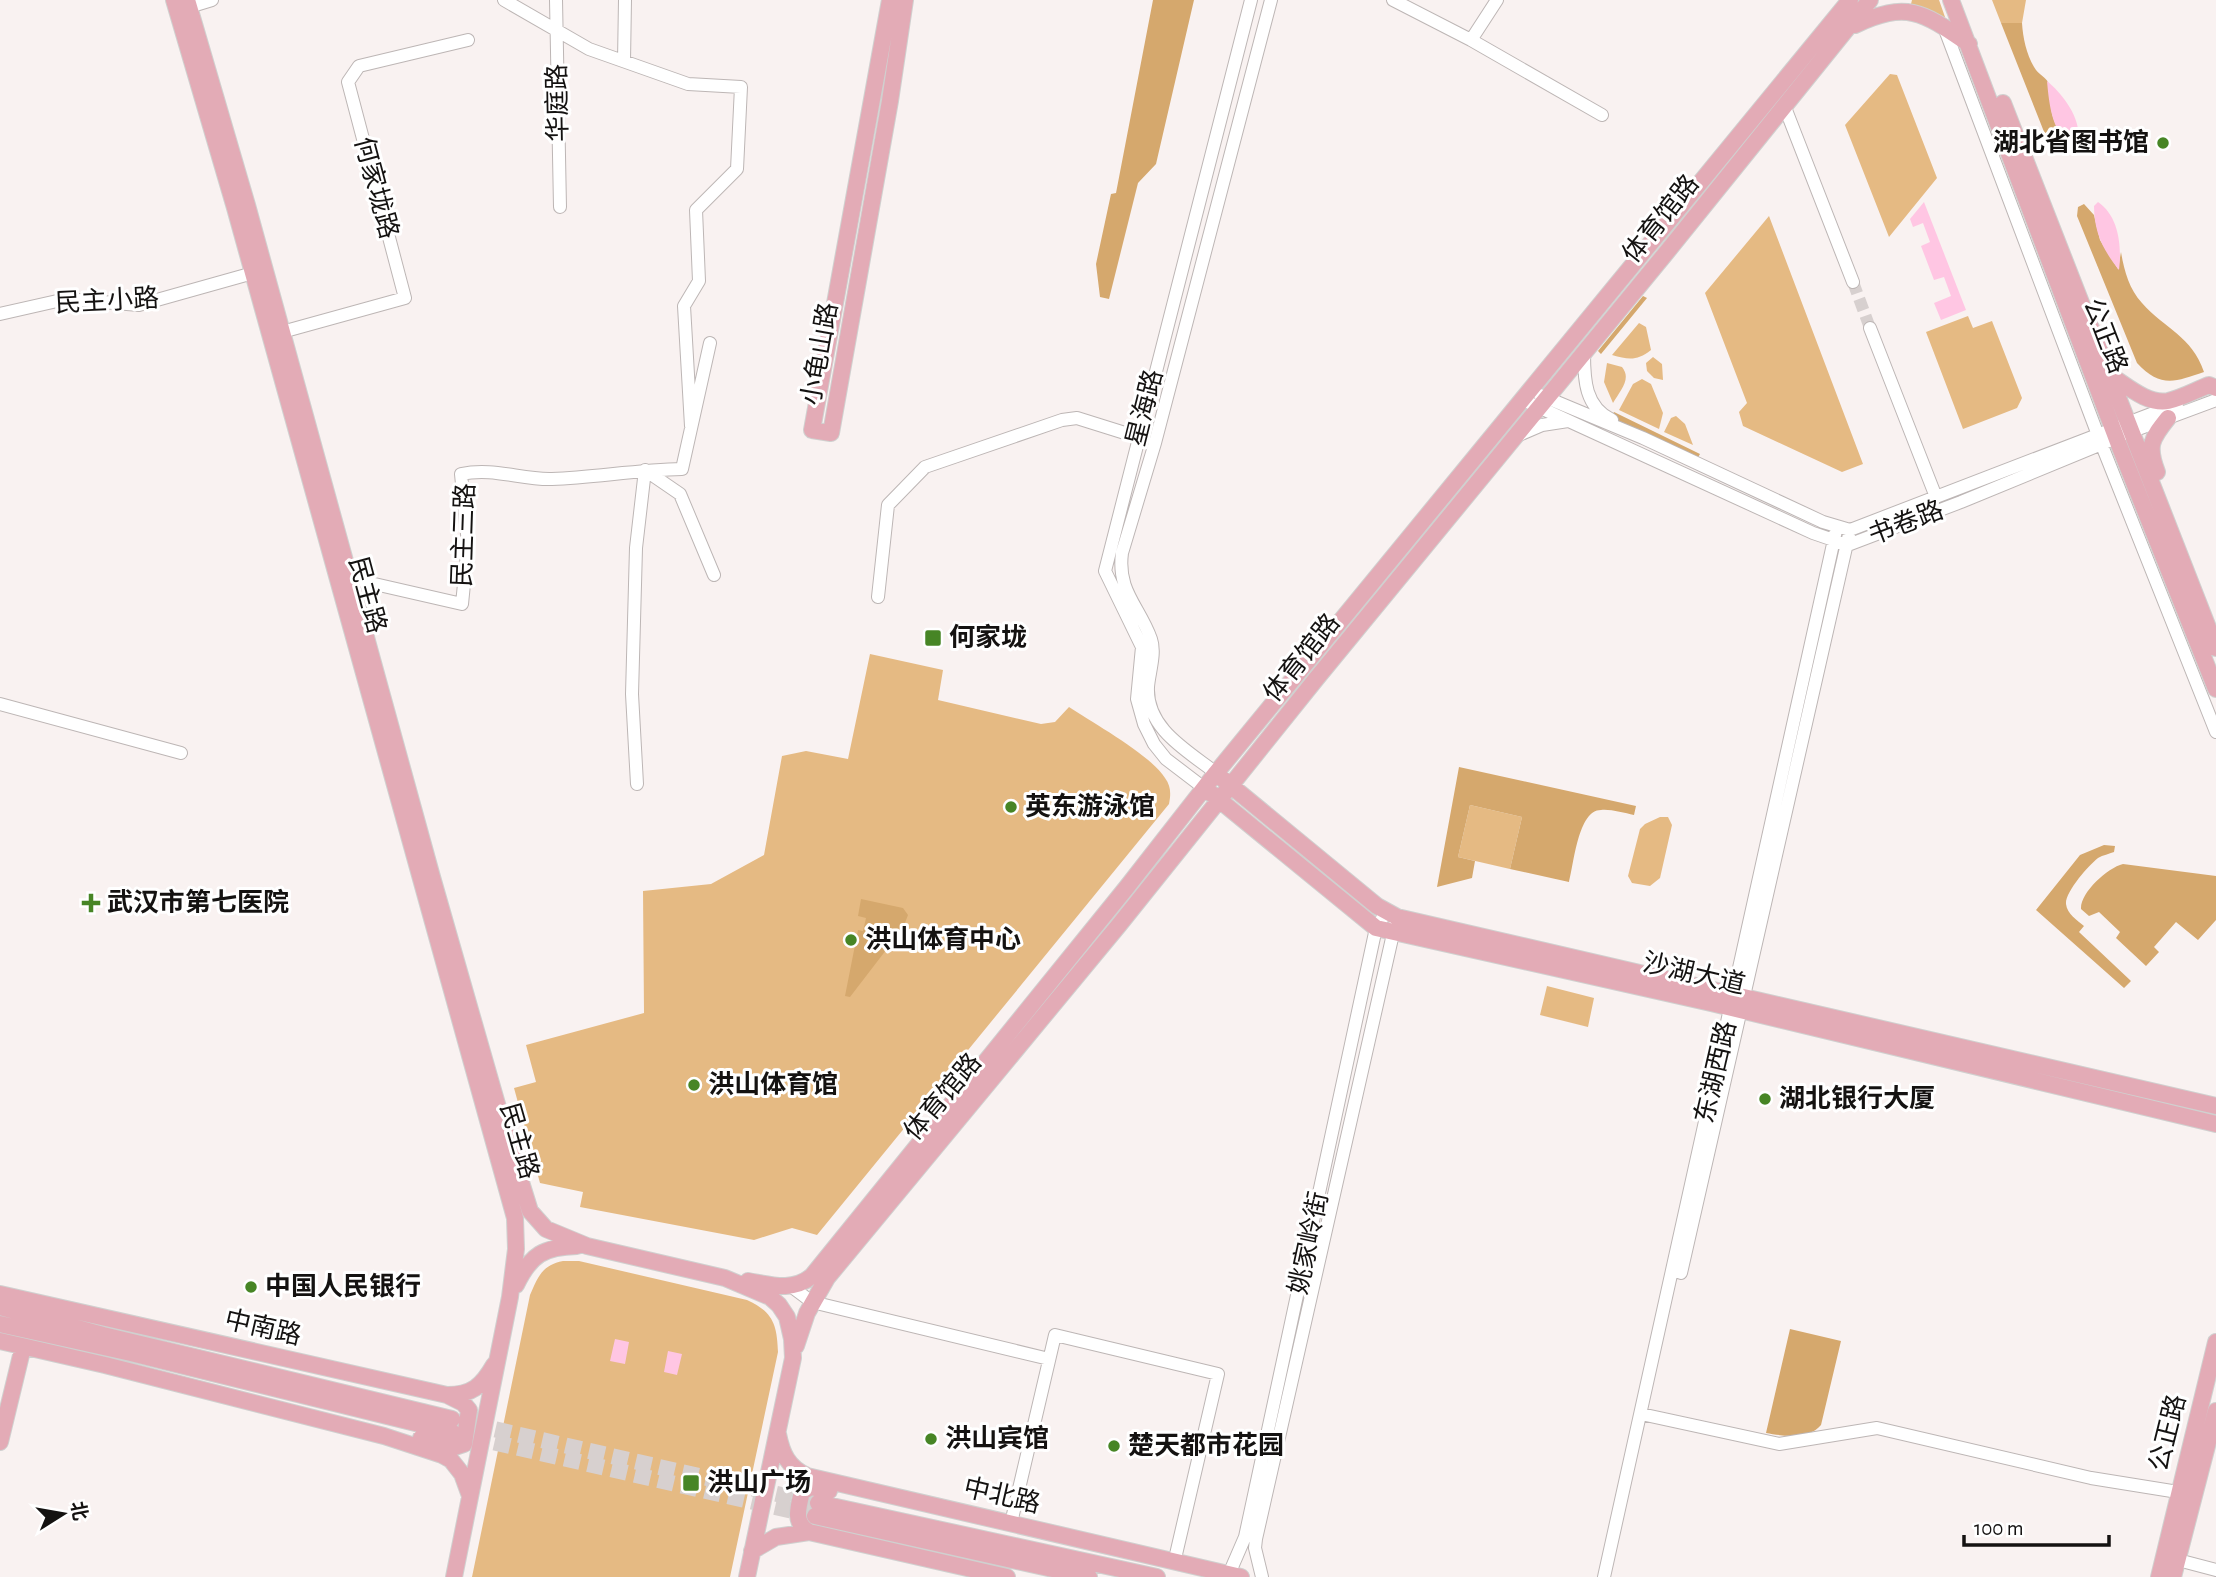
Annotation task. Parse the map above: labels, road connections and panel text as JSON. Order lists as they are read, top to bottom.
{
  "streets": {
    "main road": [
      "体育馆路",
      "公正路",
      "小龟山路",
      "民主路",
      "沙湖大道",
      "中南路",
      "中北路"
    ],
    "street": [
      "华庭路",
      "何家垅路",
      "民主小路",
      "星海路",
      "书卷路",
      "民主三路",
      "东湖西路",
      "姚家岭街"
    ]
  },
  "crossings": [
    ["何家垅路", "民主路"],
    ["体育馆路", "星海路"],
    ["体育馆路", "书卷路"],
    ["体育馆路", "沙湖大道"],
    ["体育馆路", "中北路"],
    ["民主小路", "民主路"],
    ["公正路", "书卷路"],
    ["星海路", "沙湖大道"],
    ["书卷路", "东湖西路"],
    ["民主三路", "民主路"],
    ["沙湖大道", "东湖西路"],
    ["沙湖大道", "姚家岭街"],
    ["姚家岭街", "中北路"]
  ],
  "places": {
    "other": [
      "湖北省图书馆",
      "英东游泳馆",
      "洪山体育中心",
      "洪山体育馆",
      "湖北银行大厦",
      "中国人民银行",
      "洪山宾馆",
      "楚天都市花园"
    ],
    "transit": ["何家垅", "洪山广场"],
    "health": ["武汉市第七医院"]
  },
  "scale_bar": "100 m",
  "north": "right"
}
